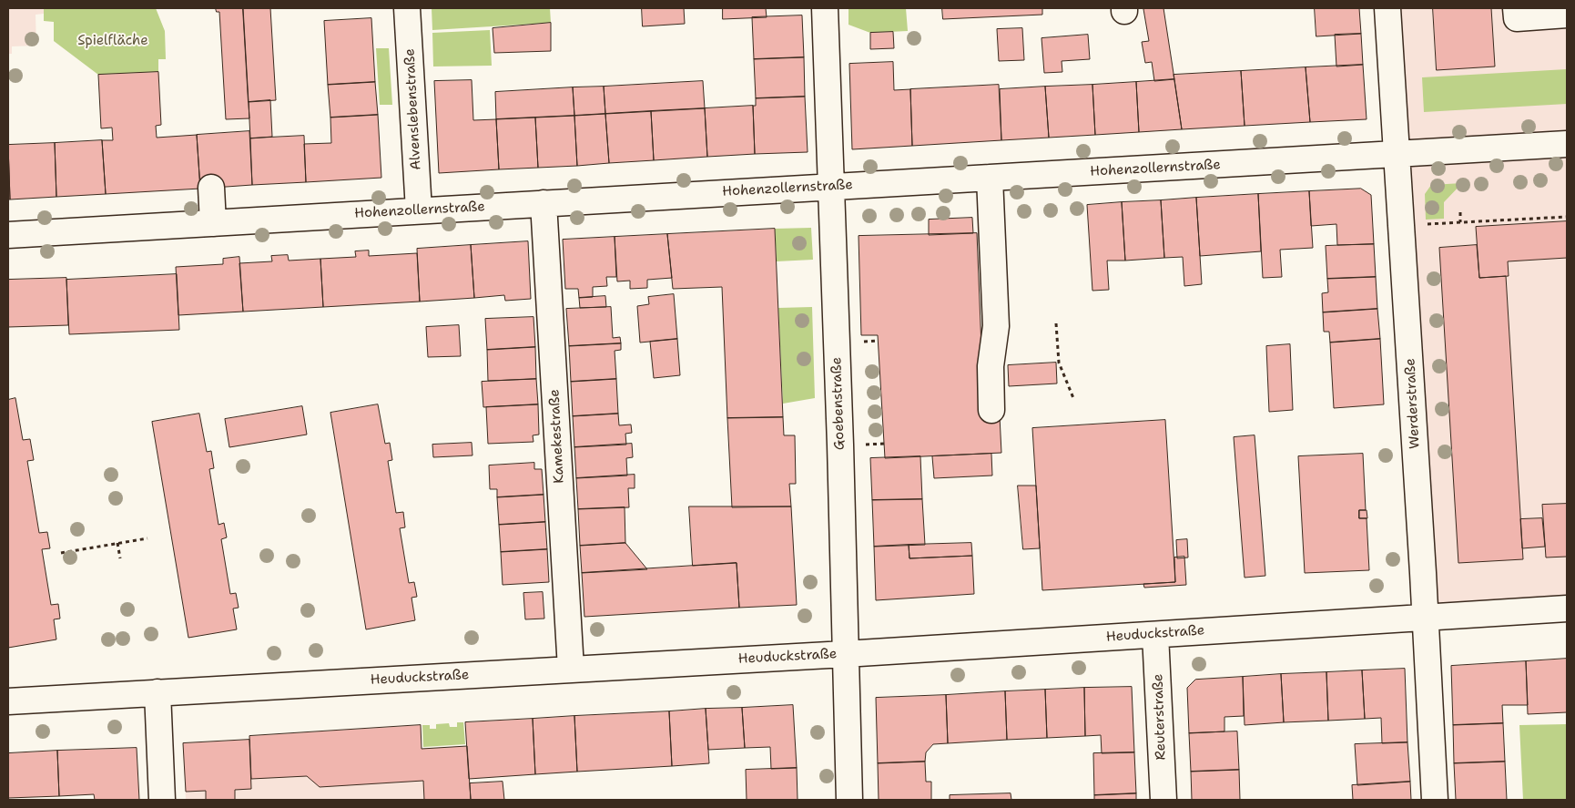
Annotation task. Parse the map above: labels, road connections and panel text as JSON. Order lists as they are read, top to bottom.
{
  "streets": {
    "street": [
      "Alvenslebenstraße",
      "Hohenzollernstraße",
      "Goebenstraße",
      "Werderstraße",
      "Kamekestraße",
      "Heuduckstraße",
      "Reuterstraße"
    ]
  },
  "crossings": [
    ["Alvenslebenstraße", "Hohenzollernstraße"],
    ["Hohenzollernstraße", "Goebenstraße"],
    ["Hohenzollernstraße", "Werderstraße"],
    ["Hohenzollernstraße", "Kamekestraße"],
    ["Goebenstraße", "Heuduckstraße"],
    ["Werderstraße", "Heuduckstraße"],
    ["Kamekestraße", "Heuduckstraße"],
    ["Heuduckstraße", "Reuterstraße"]
  ],
  "parks": ["Spielfläche"]
}
